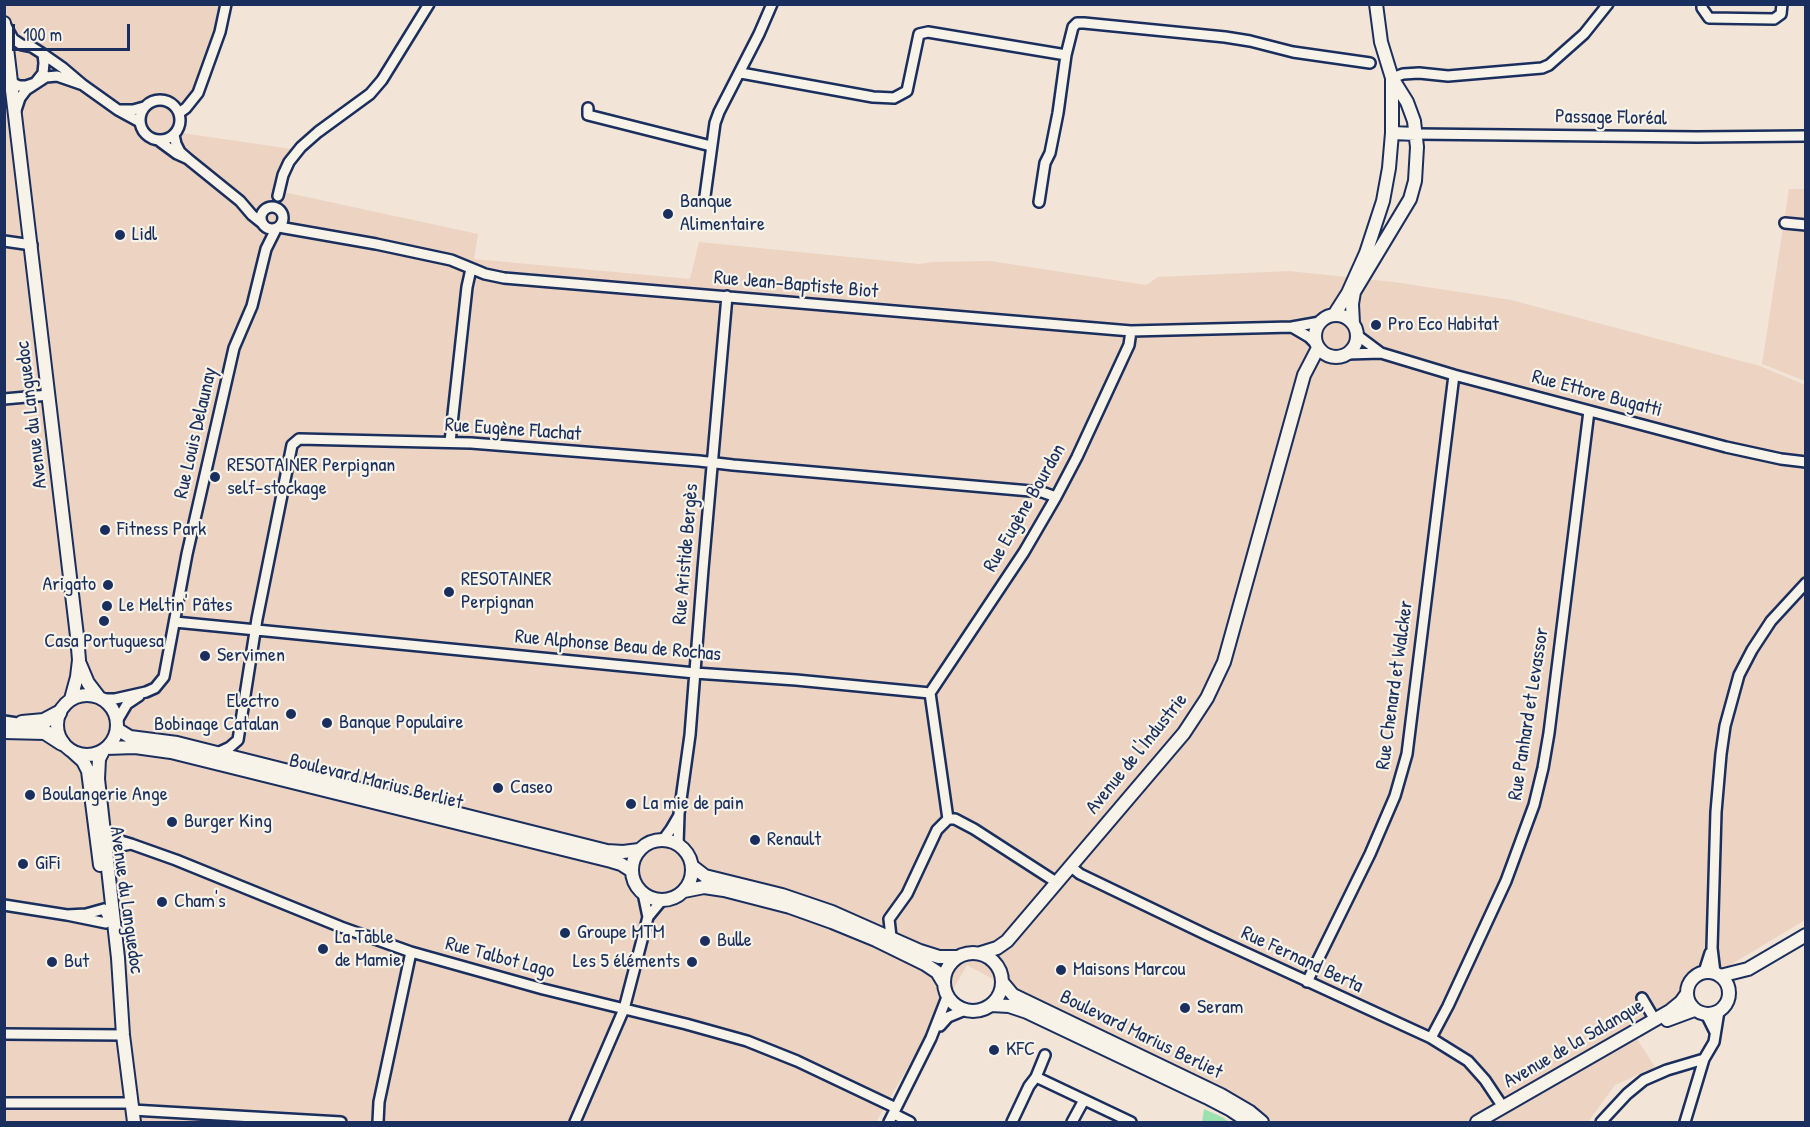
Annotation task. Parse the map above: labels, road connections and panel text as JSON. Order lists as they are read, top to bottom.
{
  "streets": {
    "main road": [
      "Avenue du Languedoc",
      "Avenue de l'Industrie",
      "Boulevard Marius Berliet",
      "Avenue de la Salanque"
    ],
    "street": [
      "Passage Floréal",
      "Rue Jean-Baptiste Biot",
      "Rue Ettore Bugatti",
      "Rue Eugène Flachat",
      "Rue Louis Delaunay",
      "Rue Eugène Bourdon",
      "Rue Aristide Bergès",
      "Rue Alphonse Beau de Rochas",
      "Rue Chenard et Walcker",
      "Rue Panhard et Levassor",
      "Rue Talbot Lago",
      "Rue Fernand Berta"
    ]
  },
  "crossings": [
    ["Rue Jean-Baptiste Biot", "Rue Ettore Bugatti"],
    ["Rue Jean-Baptiste Biot", "Rue Louis Delaunay"],
    ["Rue Jean-Baptiste Biot", "Rue Eugène Bourdon"],
    ["Rue Jean-Baptiste Biot", "Rue Aristide Bergès"],
    ["Rue Jean-Baptiste Biot", "Avenue de l'Industrie"],
    ["Rue Ettore Bugatti", "Rue Chenard et Walcker"],
    ["Rue Ettore Bugatti", "Rue Panhard et Levassor"],
    ["Rue Ettore Bugatti", "Avenue de l'Industrie"],
    ["Avenue du Languedoc", "Rue Louis Delaunay"],
    ["Avenue du Languedoc", "Boulevard Marius Berliet"],
    ["Avenue du Languedoc", "Rue Talbot Lago"],
    ["Rue Eugène Flachat", "Rue Eugène Bourdon"],
    ["Rue Eugène Flachat", "Rue Aristide Bergès"],
    ["Rue Eugène Flachat", "Rue Alphonse Beau de Rochas"],
    ["Rue Eugène Flachat", "Boulevard Marius Berliet"],
    ["Rue Louis Delaunay", "Rue Alphonse Beau de Rochas"],
    ["Rue Louis Delaunay", "Boulevard Marius Berliet"],
    ["Rue Eugène Bourdon", "Rue Alphonse Beau de Rochas"],
    ["Rue Aristide Bergès", "Rue Alphonse Beau de Rochas"],
    ["Rue Aristide Bergès", "Boulevard Marius Berliet"],
    ["Rue Chenard et Walcker", "Rue Fernand Berta"],
    ["Rue Panhard et Levassor", "Rue Fernand Berta"],
    ["Avenue de l'Industrie", "Boulevard Marius Berliet"],
    ["Avenue de l'Industrie", "Rue Fernand Berta"],
    ["Rue Fernand Berta", "Avenue de la Salanque"]
  ],
  "places": [
    "Banque Alimentaire",
    "Lidl",
    "Pro Eco Habitat",
    "RESOTAINER Perpignan self-stockage",
    "Fitness Park",
    "Arigato",
    "RESOTAINER Perpignan",
    "Le Meltin' Pâtes",
    "Casa Portuguesa",
    "Servimen",
    "Electro Bobinage Catalan",
    "Banque Populaire",
    "Caseo",
    "Boulangerie Ange",
    "La mie de pain",
    "Burger King",
    "Renault",
    "GiFi",
    "Cham's",
    "Groupe MTM",
    "Bulle",
    "La Table de Mamie",
    "But",
    "Les 5 éléments",
    "Maisons Marcou",
    "Seram",
    "KFC"
  ],
  "scale_bar": "100 m"
}
